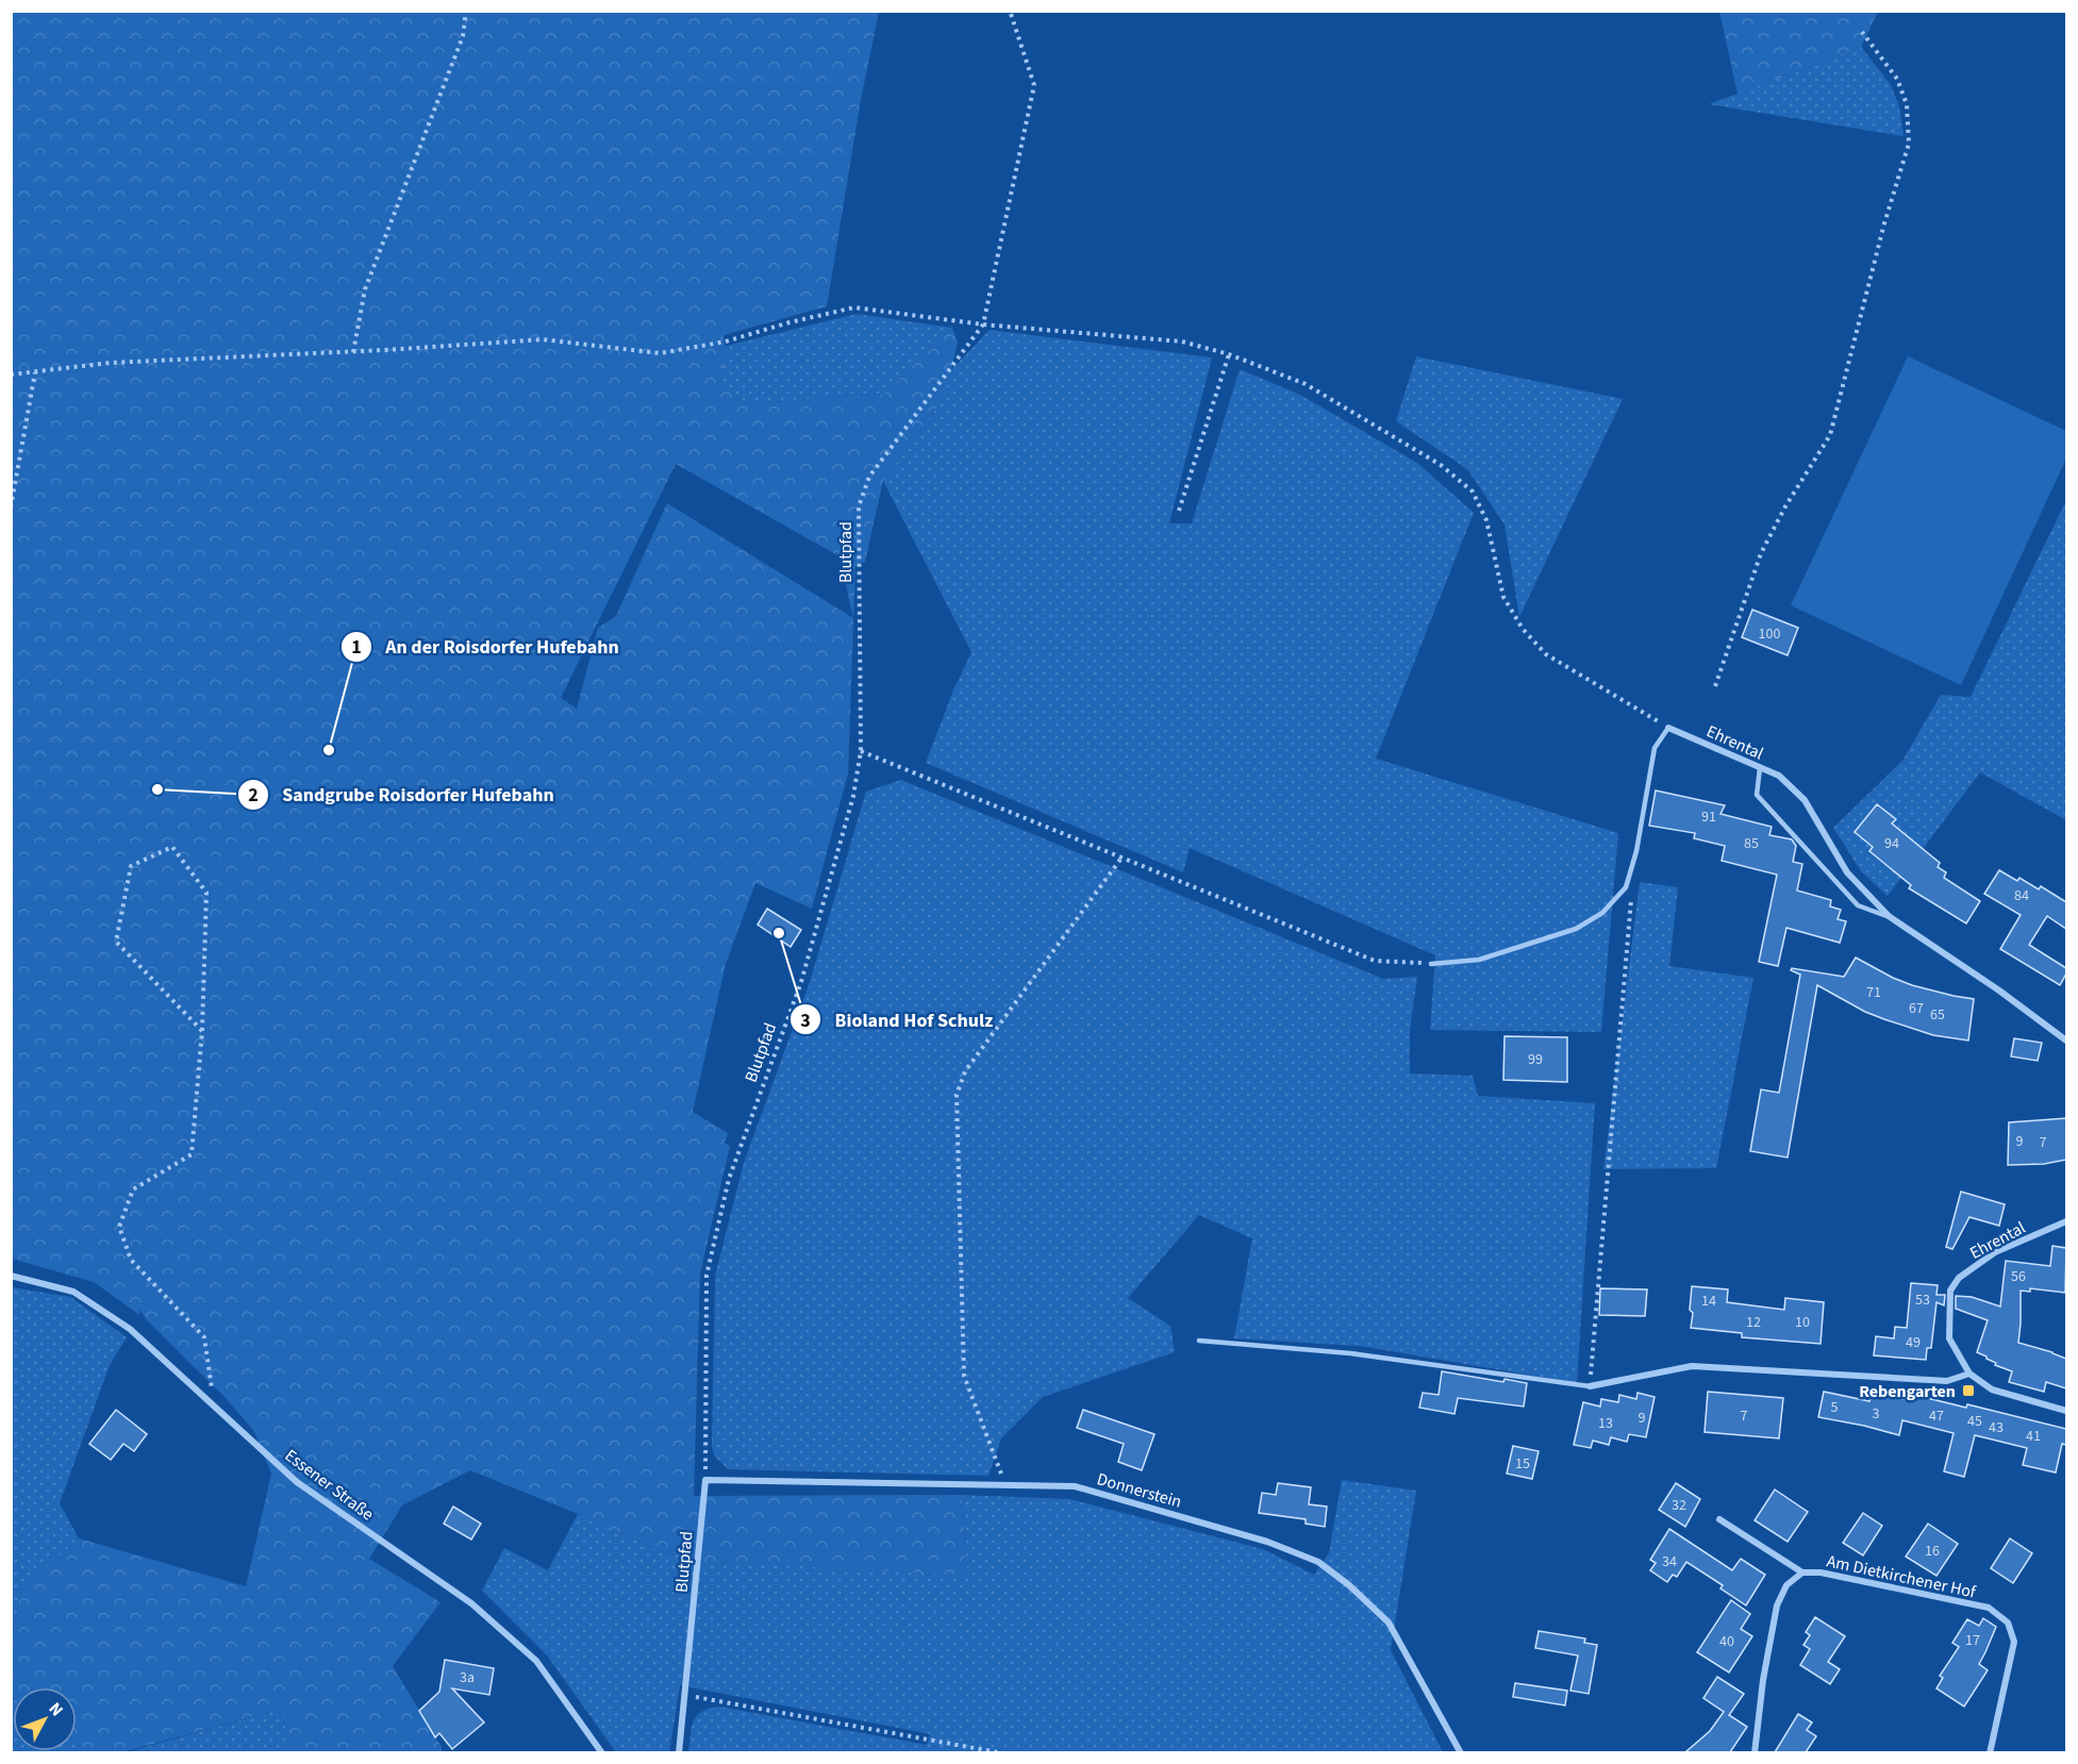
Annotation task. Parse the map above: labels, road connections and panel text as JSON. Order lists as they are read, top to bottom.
{
  "streets": {
    "street": [
      "Blutpfad",
      "Ehrental",
      "Essener Straße",
      "Donnerstein",
      "Am Dietkirchener Hof"
    ]
  },
  "crossings": [
    ["Blutpfad", "Donnerstein"]
  ],
  "places": {
    "other": ["An der Roisdorfer Hufebahn", "Sandgrube Roisdorfer Hufebahn", "Bioland Hof Schulz"],
    "transit": ["Rebengarten"]
  },
  "house_numbers": [
    "100",
    "91",
    "85",
    "94",
    "84",
    "71",
    "67",
    "65",
    "99",
    "9",
    "7",
    "56",
    "53",
    "14",
    "12",
    "10",
    "49",
    "5",
    "3",
    "7",
    "47",
    "9",
    "45",
    "13",
    "43",
    "41",
    "15",
    "32",
    "16",
    "34",
    "17",
    "40",
    "3a"
  ],
  "north": "top right"
}
